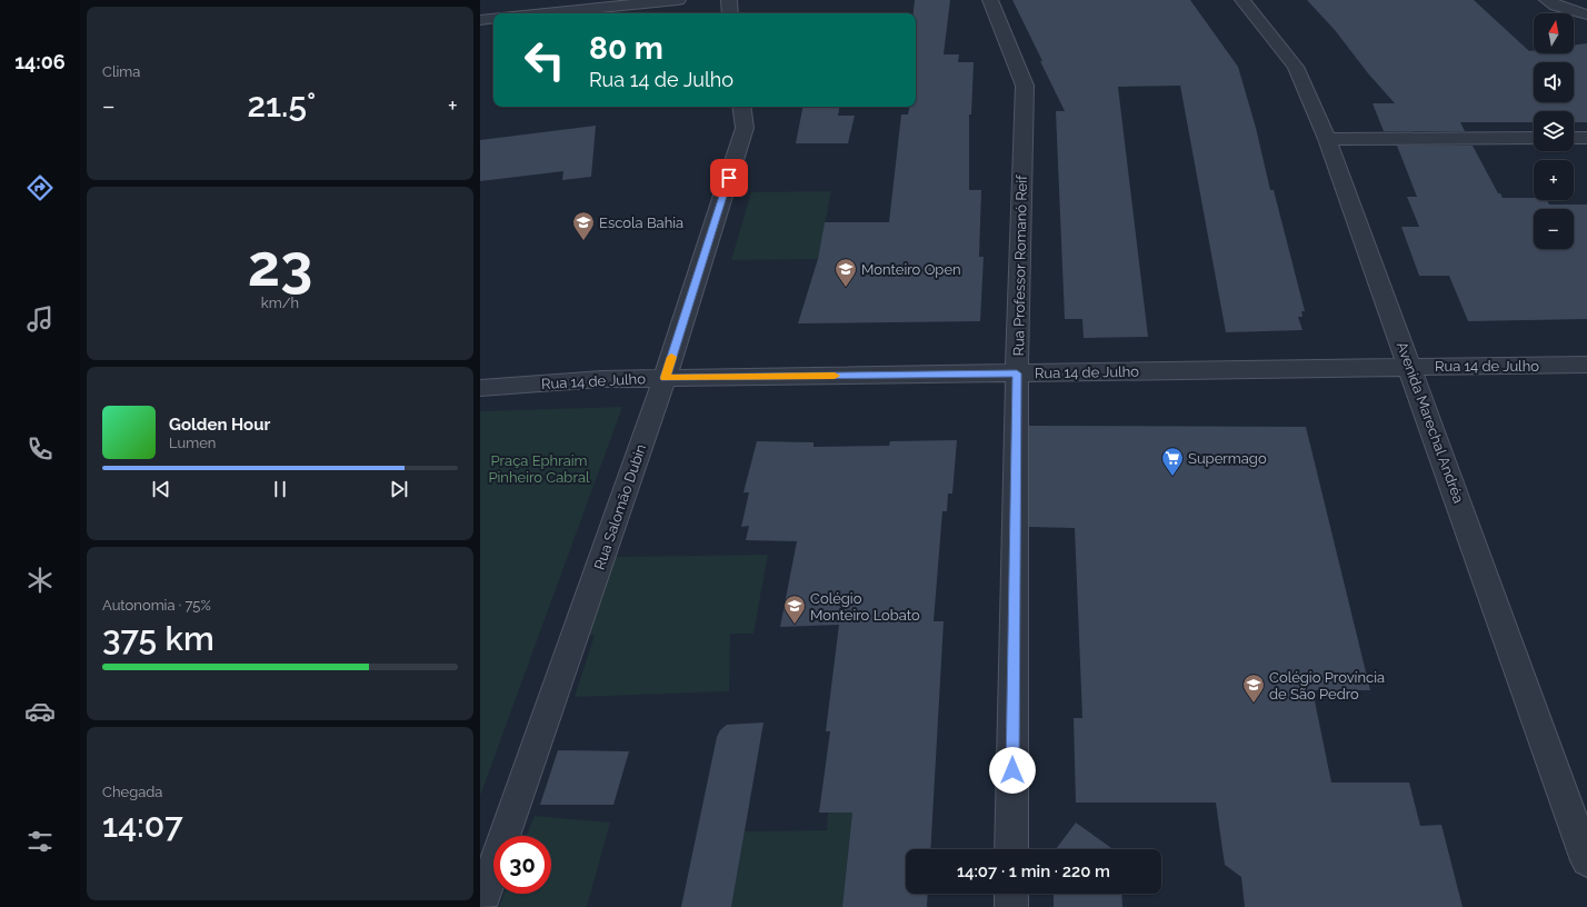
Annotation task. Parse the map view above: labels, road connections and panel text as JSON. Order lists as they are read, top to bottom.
{
  "streets": {
    "street": [
      "Rua Professor Romanó Reif",
      "Rua 14 de Julho",
      "Avenida Marechal Andréa",
      "Rua Salomão Dubin"
    ]
  },
  "crossings": [
    ["Rua Professor Romanó Reif", "Rua 14 de Julho"],
    ["Rua 14 de Julho", "Avenida Marechal Andréa"],
    ["Rua 14 de Julho", "Rua Salomão Dubin"]
  ],
  "parks": ["Praça Ephraim Pinheiro Cabral"],
  "places": {
    "school or university": [
      "Escola Bahia",
      "Monteiro Open",
      "Colégio Monteiro Lobato",
      "Colégio Província de São Pedro"
    ],
    "supermarket": ["Supermago"]
  },
  "north": "top",
  "page": {
    "tabs": "14:06",
    "tile": [
      "Clima",
      ["23", "km/h"],
      ["Autonomia · 75%", "375 km"],
      ["Chegada", "14:07"]
    ],
    "map_buttons": ["+", "−"],
    "turn": ["80 m", "Rua 14 de Julho"],
    "heat": ["−", "21.5°", "+"],
    "song": ["Golden Hour", "Lumen"],
    "limit": "30",
    "trip": "14:07 · 1 min · 220 m"
  }
}
